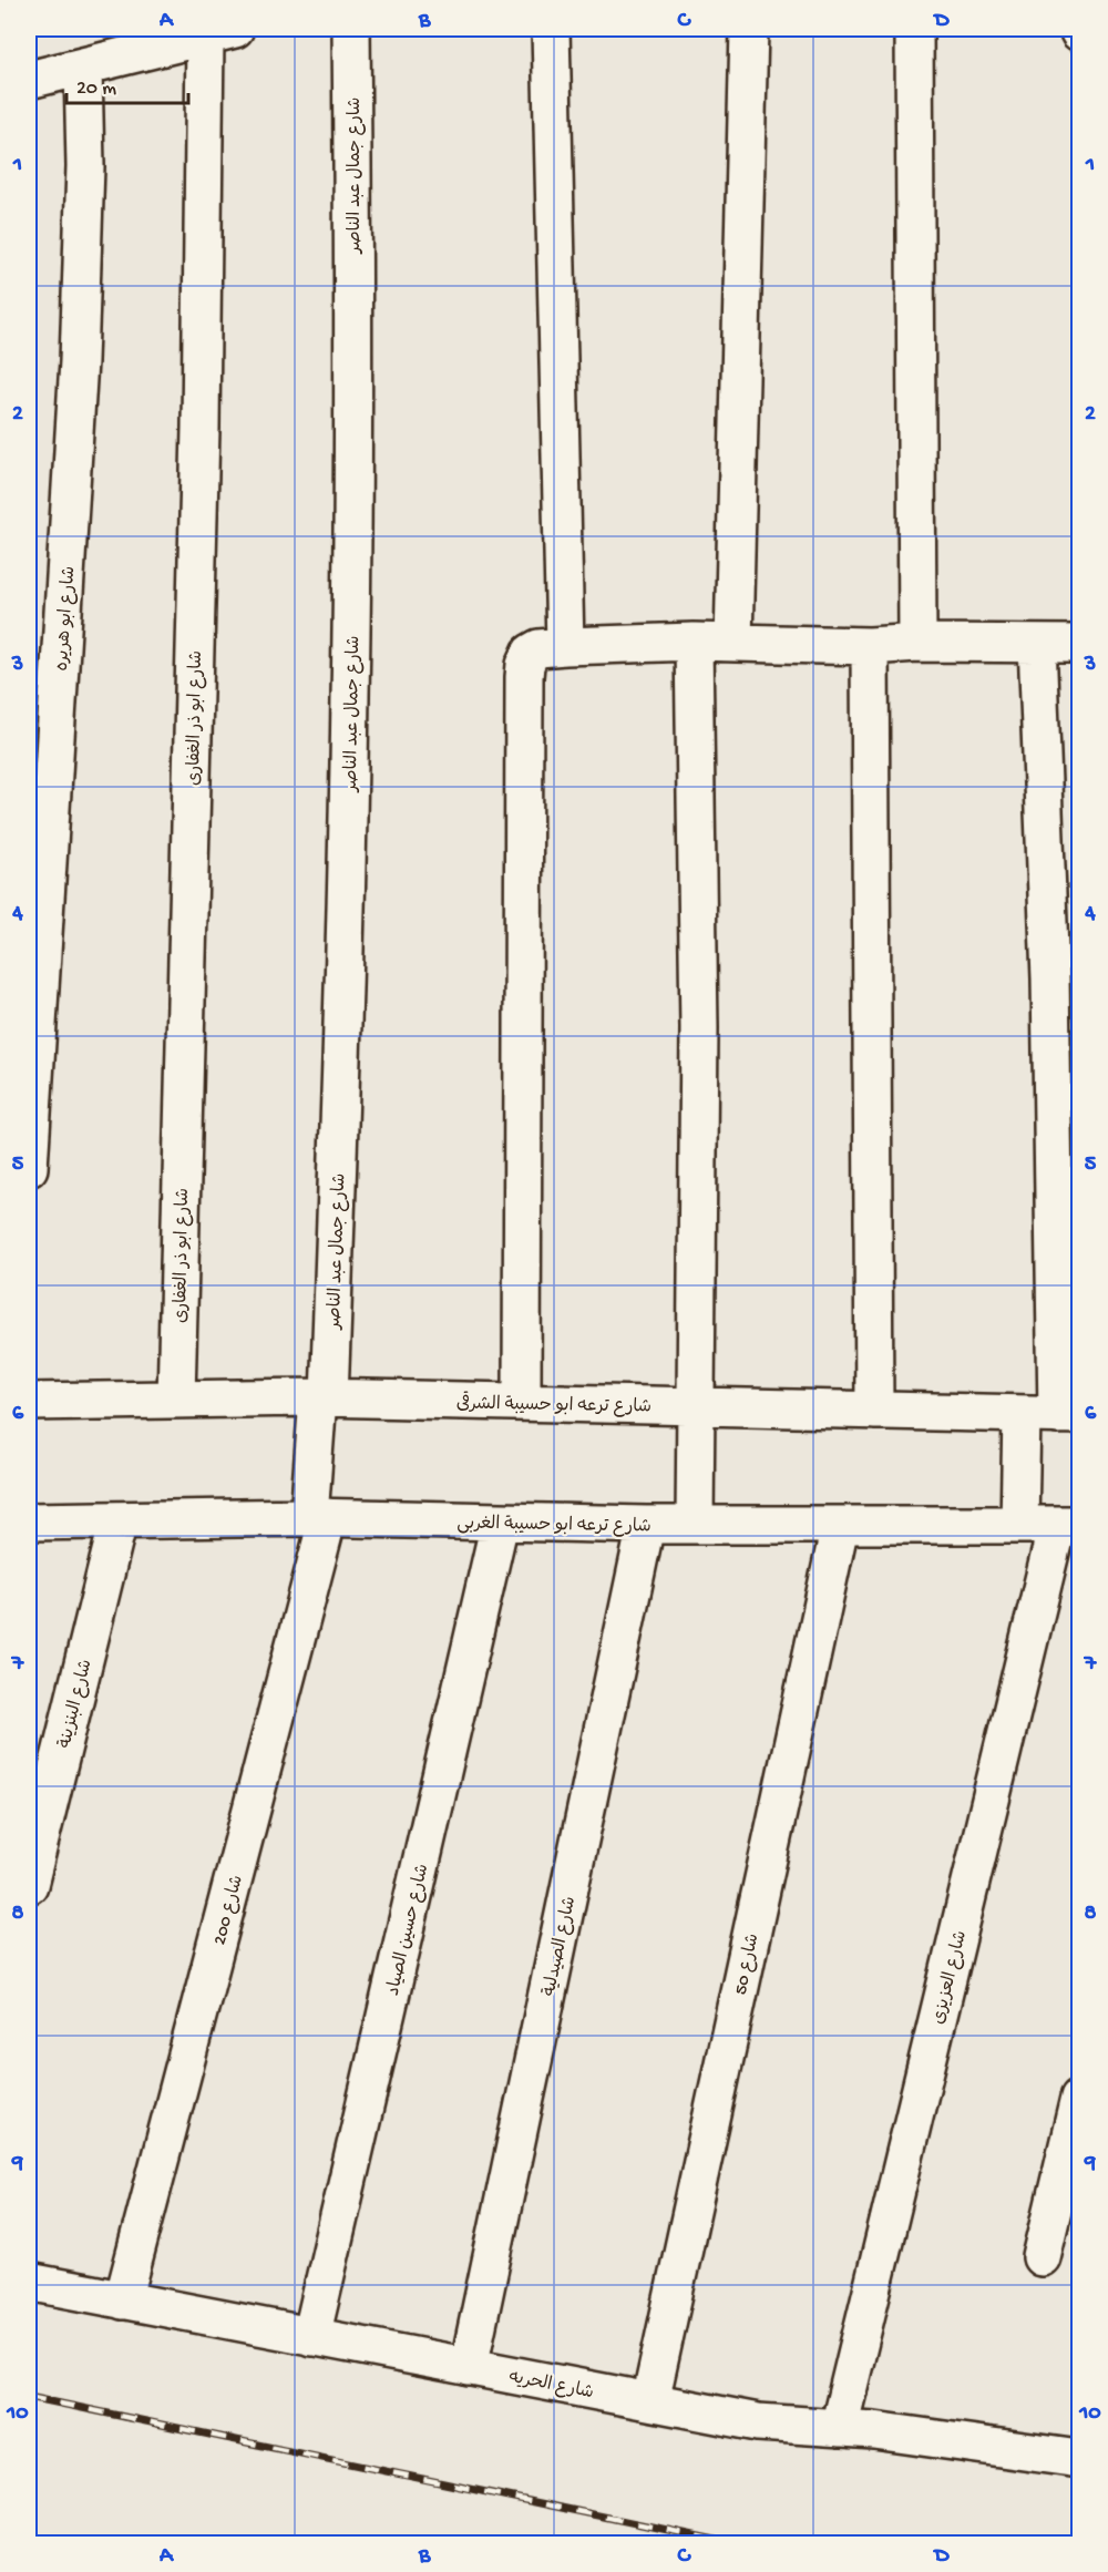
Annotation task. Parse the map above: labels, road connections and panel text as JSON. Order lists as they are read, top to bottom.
{
  "streets": {
    "street": [
      "شارع جمال عبد الناصر",
      "شارع ابو هريره",
      "شارع ابو ذر الغفارى",
      "شارع ترعه ابو حسيبة الشرقى",
      "شارع ترعه ابو حسيبة الغربى",
      "شارع البنزينة",
      "شارع 200",
      "شارع حسين الصياد",
      "شارع الصيدلية",
      "شارع 50",
      "شارع العزيزى",
      "شارع الحريه"
    ]
  },
  "crossings": [
    ["شارع جمال عبد الناصر", "شارع ترعه ابو حسيبة الشرقى"],
    ["شارع جمال عبد الناصر", "شارع ترعه ابو حسيبة الغربى"],
    ["شارع جمال عبد الناصر", "شارع 200"],
    ["شارع ابو ذر الغفارى", "شارع ترعه ابو حسيبة الشرقى"],
    ["شارع ترعه ابو حسيبة الغربى", "شارع البنزينة"],
    ["شارع ترعه ابو حسيبة الغربى", "شارع 200"],
    ["شارع ترعه ابو حسيبة الغربى", "شارع حسين الصياد"],
    ["شارع ترعه ابو حسيبة الغربى", "شارع الصيدلية"],
    ["شارع ترعه ابو حسيبة الغربى", "شارع 50"],
    ["شارع ترعه ابو حسيبة الغربى", "شارع العزيزى"],
    ["شارع 200", "شارع الحريه"],
    ["شارع حسين الصياد", "شارع الحريه"],
    ["شارع الصيدلية", "شارع الحريه"],
    ["شارع 50", "شارع الحريه"],
    ["شارع العزيزى", "شارع الحريه"]
  ],
  "scale_bar": "20 m",
  "grid": {
    "columns": [
      "A",
      "B",
      "C",
      "D"
    ],
    "rows": [
      "1",
      "2",
      "3",
      "4",
      "5",
      "6",
      "7",
      "8",
      "9",
      "10"
    ]
  }
}
